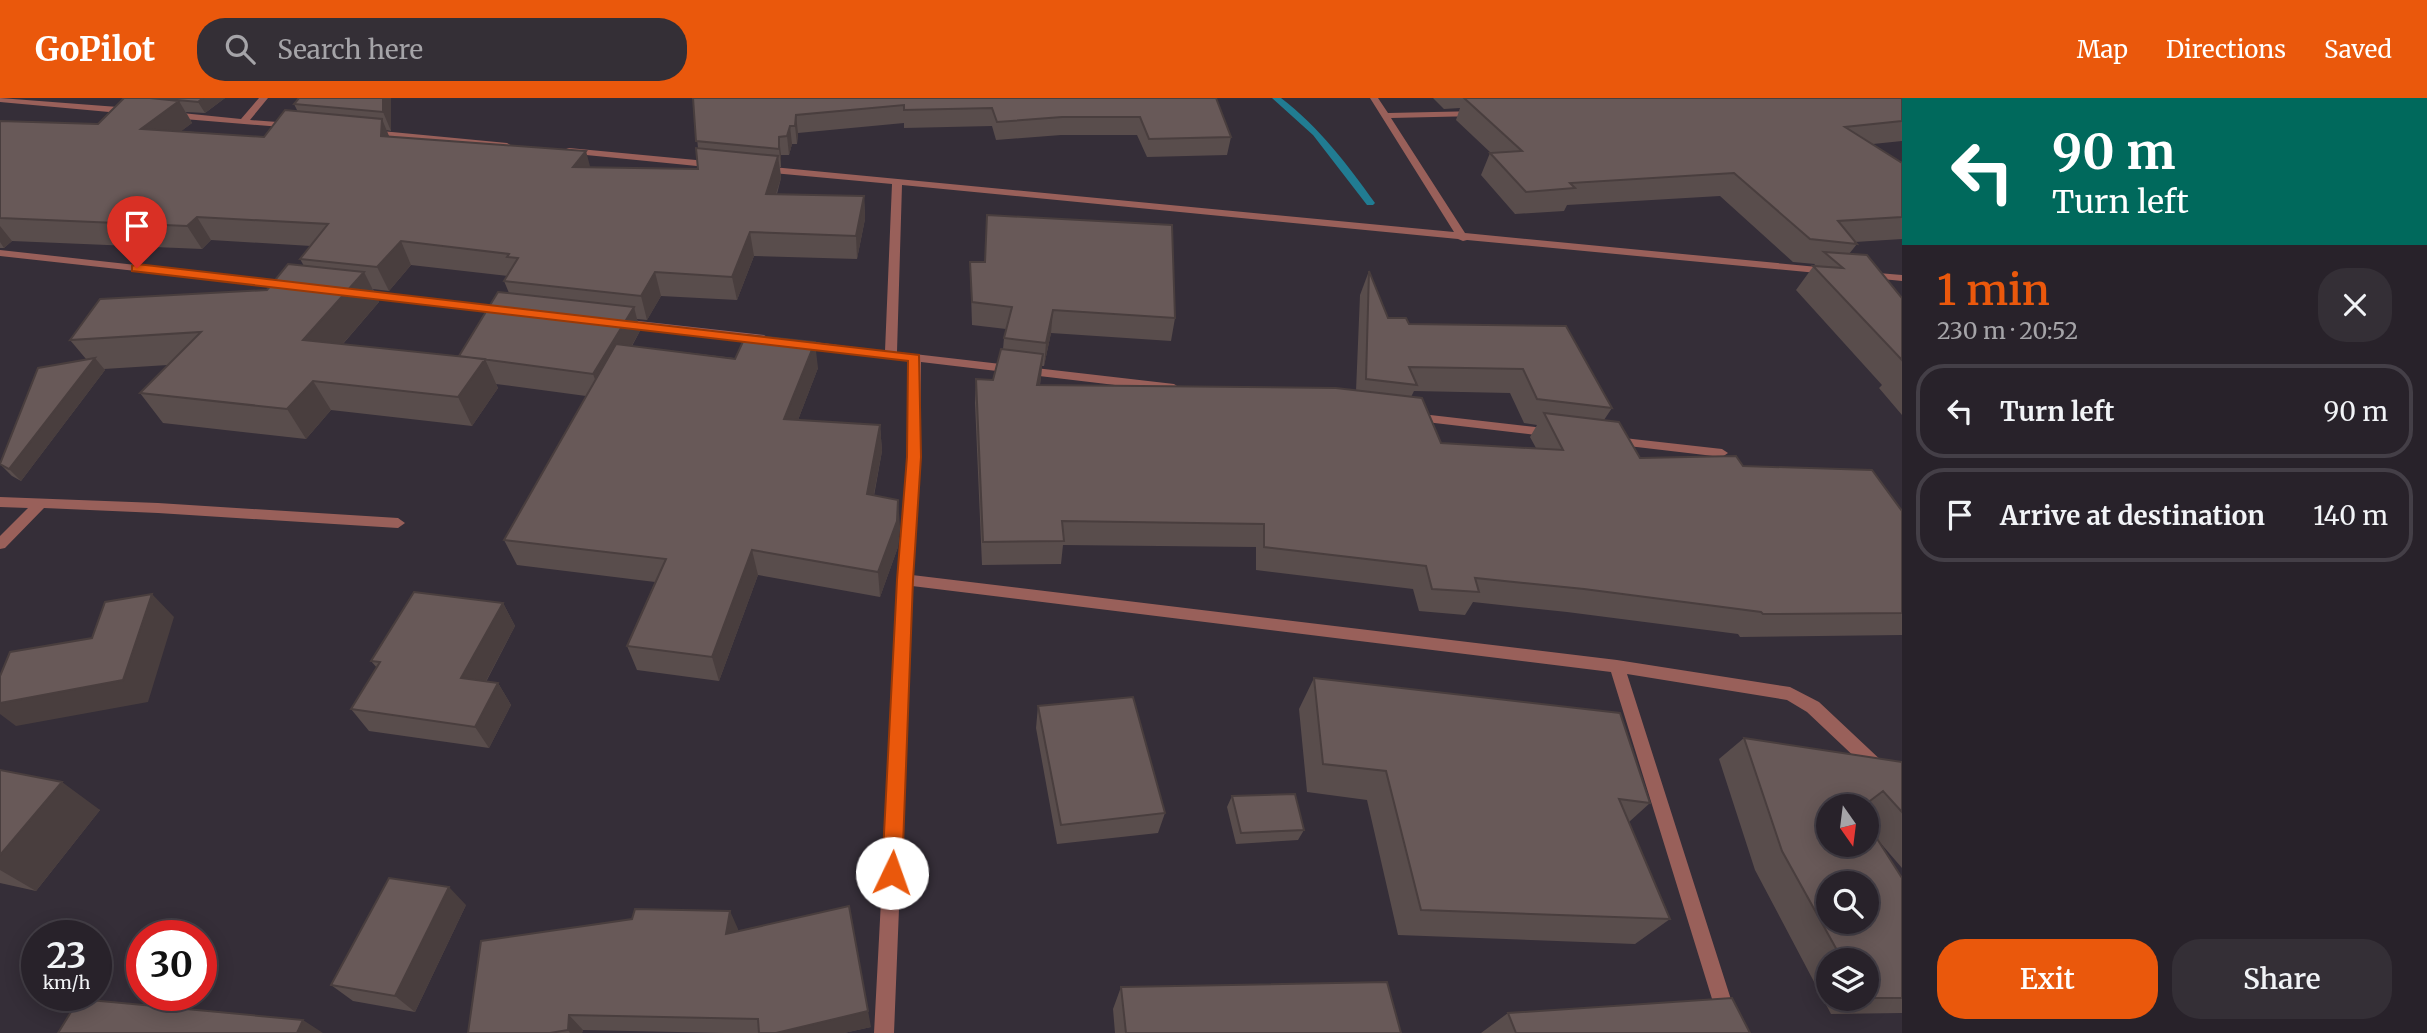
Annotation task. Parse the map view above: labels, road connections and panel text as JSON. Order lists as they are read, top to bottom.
{
  "north": "bottom",
  "page": {
    "header": "GoPilot",
    "search": "Search here",
    "nav": ["Map", "Directions", "Saved"],
    "turn": ["90 m", "Turn left"],
    "heading": ["1 min", "230 m · 20:52"],
    "list": [
      {
        "name": "Turn left",
        "value": "90 m"
      },
      {
        "name": "Arrive at destination",
        "value": "140 m"
      }
    ],
    "speed": "23 km/h",
    "limit": "30",
    "buttons": ["Exit", "Share"]
  }
}
